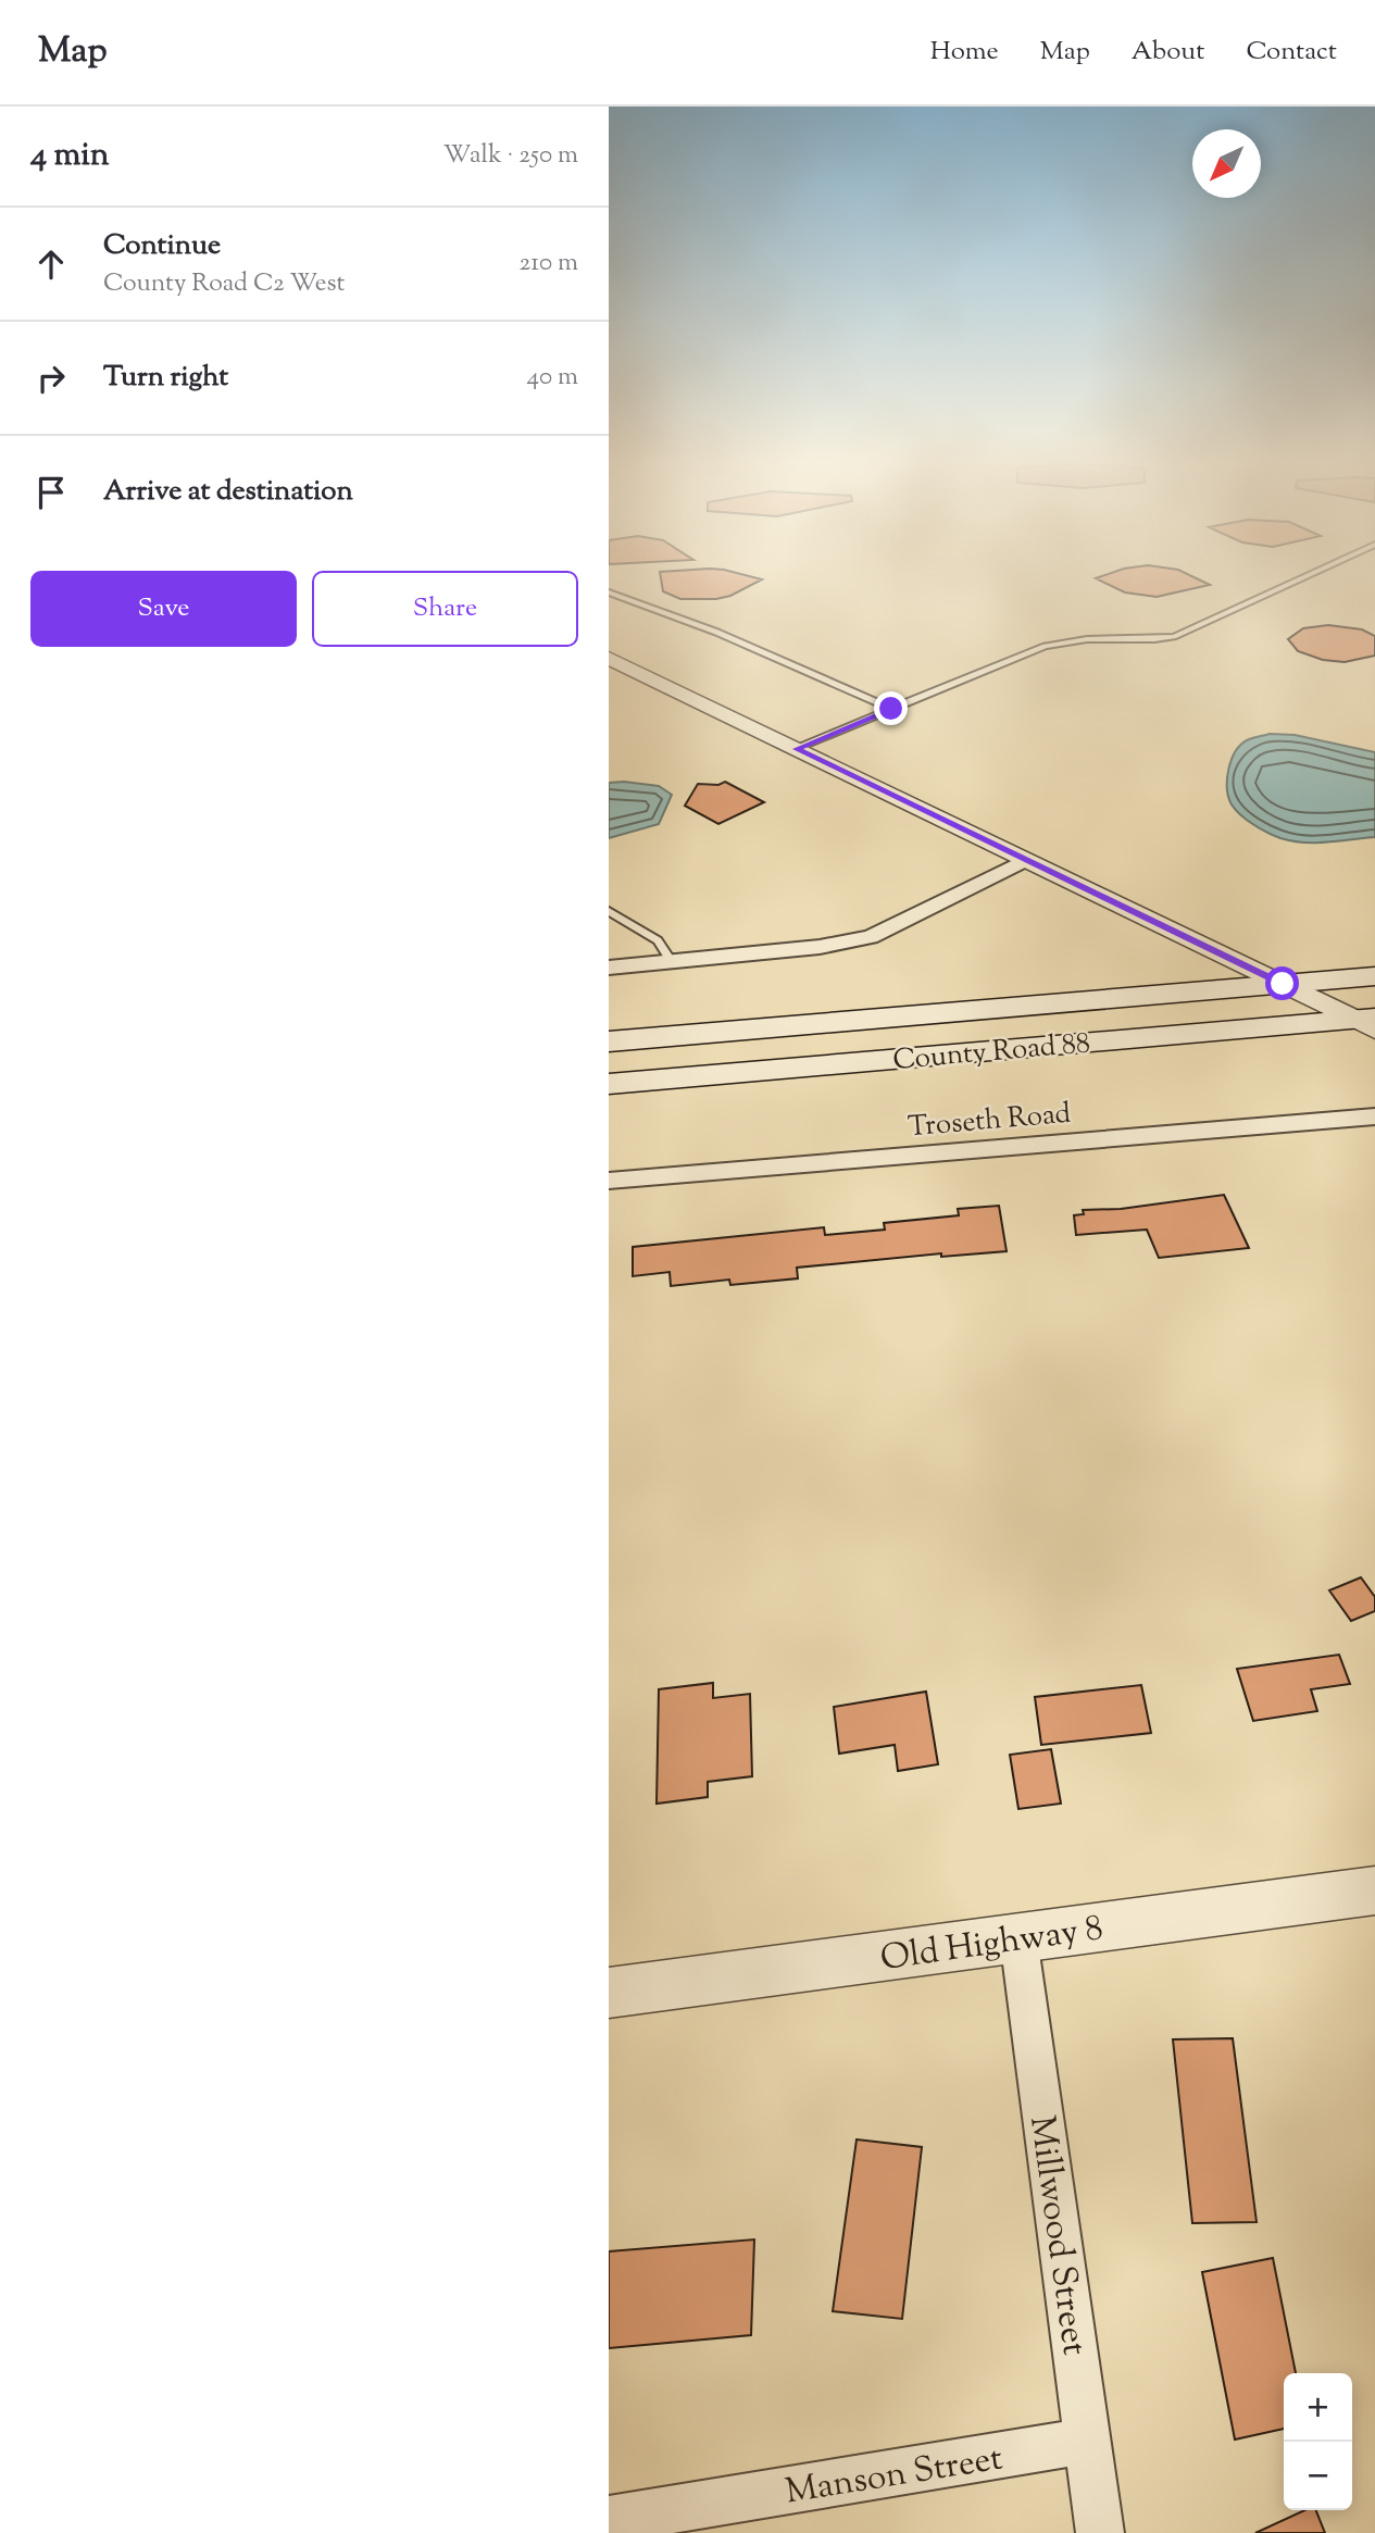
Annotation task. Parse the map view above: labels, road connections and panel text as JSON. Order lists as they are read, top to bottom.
{
  "streets": {
    "main road": ["County Road 88"],
    "street": [
      "Troseth Road",
      "Old Highway 8",
      "Millwood Street",
      "Manson Street"
    ]
  },
  "crossings": [
    ["Old Highway 8", "Millwood Street"],
    ["Millwood Street", "Manson Street"]
  ],
  "north": "bottom left",
  "page": {
    "header": "Map",
    "nav": [
      "Home",
      "Map",
      "About",
      "Contact"
    ],
    "heading": ["4 min", "Walk · 250 m"],
    "list": [
      ["Continue", "County Road C2 West", "210 m"],
      ["Turn right", "40 m"],
      "Arrive at destination"
    ],
    "buttons": ["Save", "Share"],
    "map_buttons": ["+", "−"]
  }
}
